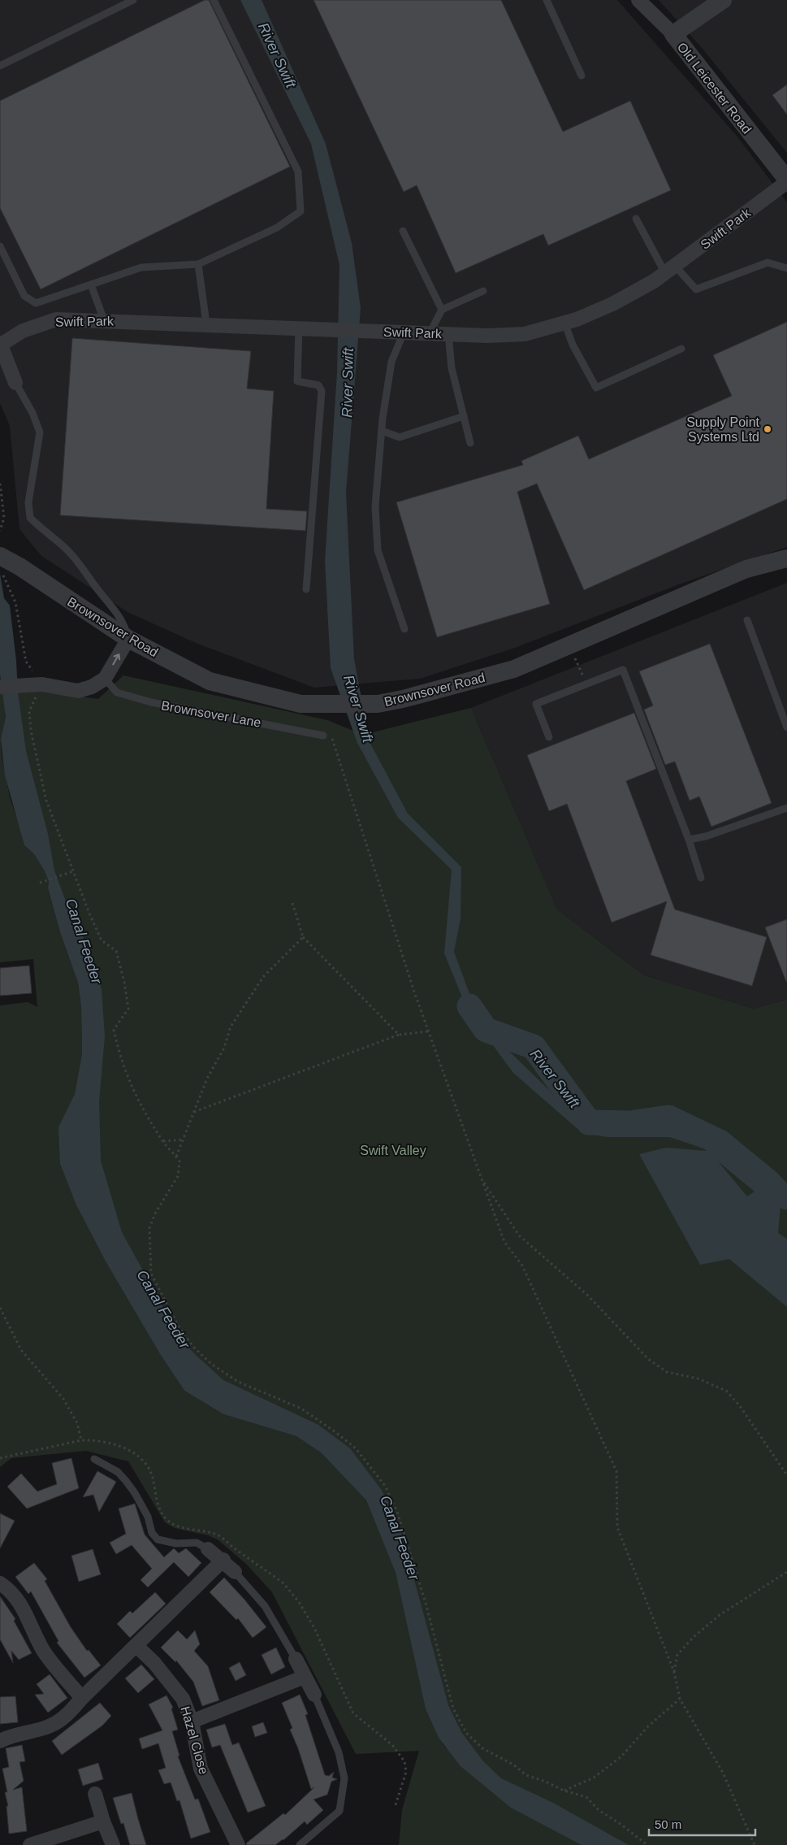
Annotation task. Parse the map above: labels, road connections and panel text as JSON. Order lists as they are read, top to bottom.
{
  "streets": {
    "street": [
      "Old Leicester Road",
      "Swift Park",
      "Brownsover Road",
      "Hazel Close"
    ],
    "lane": ["Brownsover Lane"]
  },
  "crossings": [
    ["Old Leicester Road", "Swift Park"]
  ],
  "water": ["River Swift", "Canal Feeder"],
  "parks": ["Swift Valley"],
  "places": ["Supply Point Systems Ltd"],
  "scale_bar": "50 m"
}
